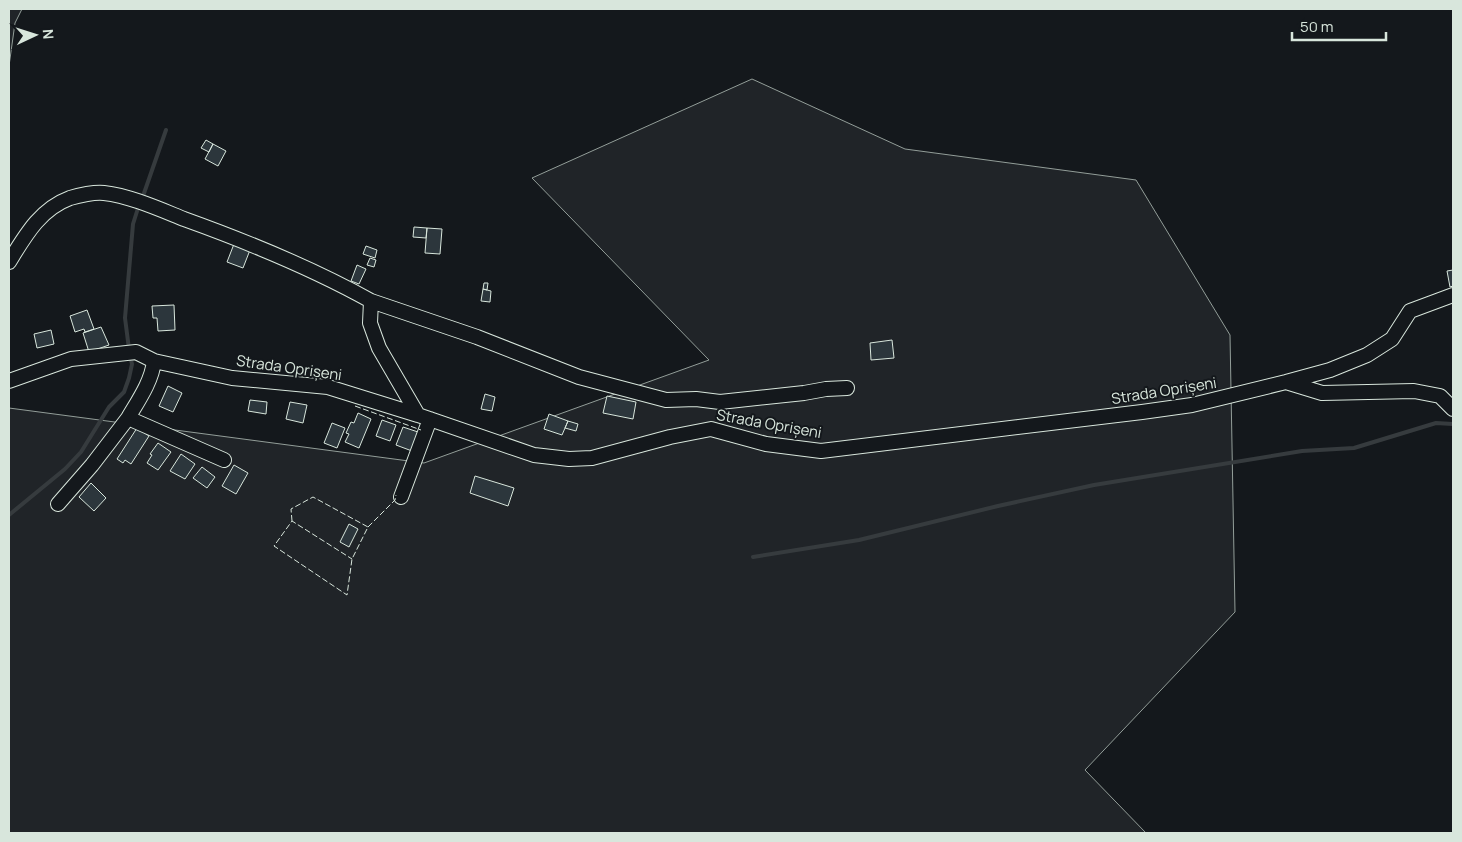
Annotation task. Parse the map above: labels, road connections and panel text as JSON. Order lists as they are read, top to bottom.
{
  "streets": {
    "street": ["Strada Oprișeni"]
  },
  "scale_bar": "50 m",
  "north": "right"
}
